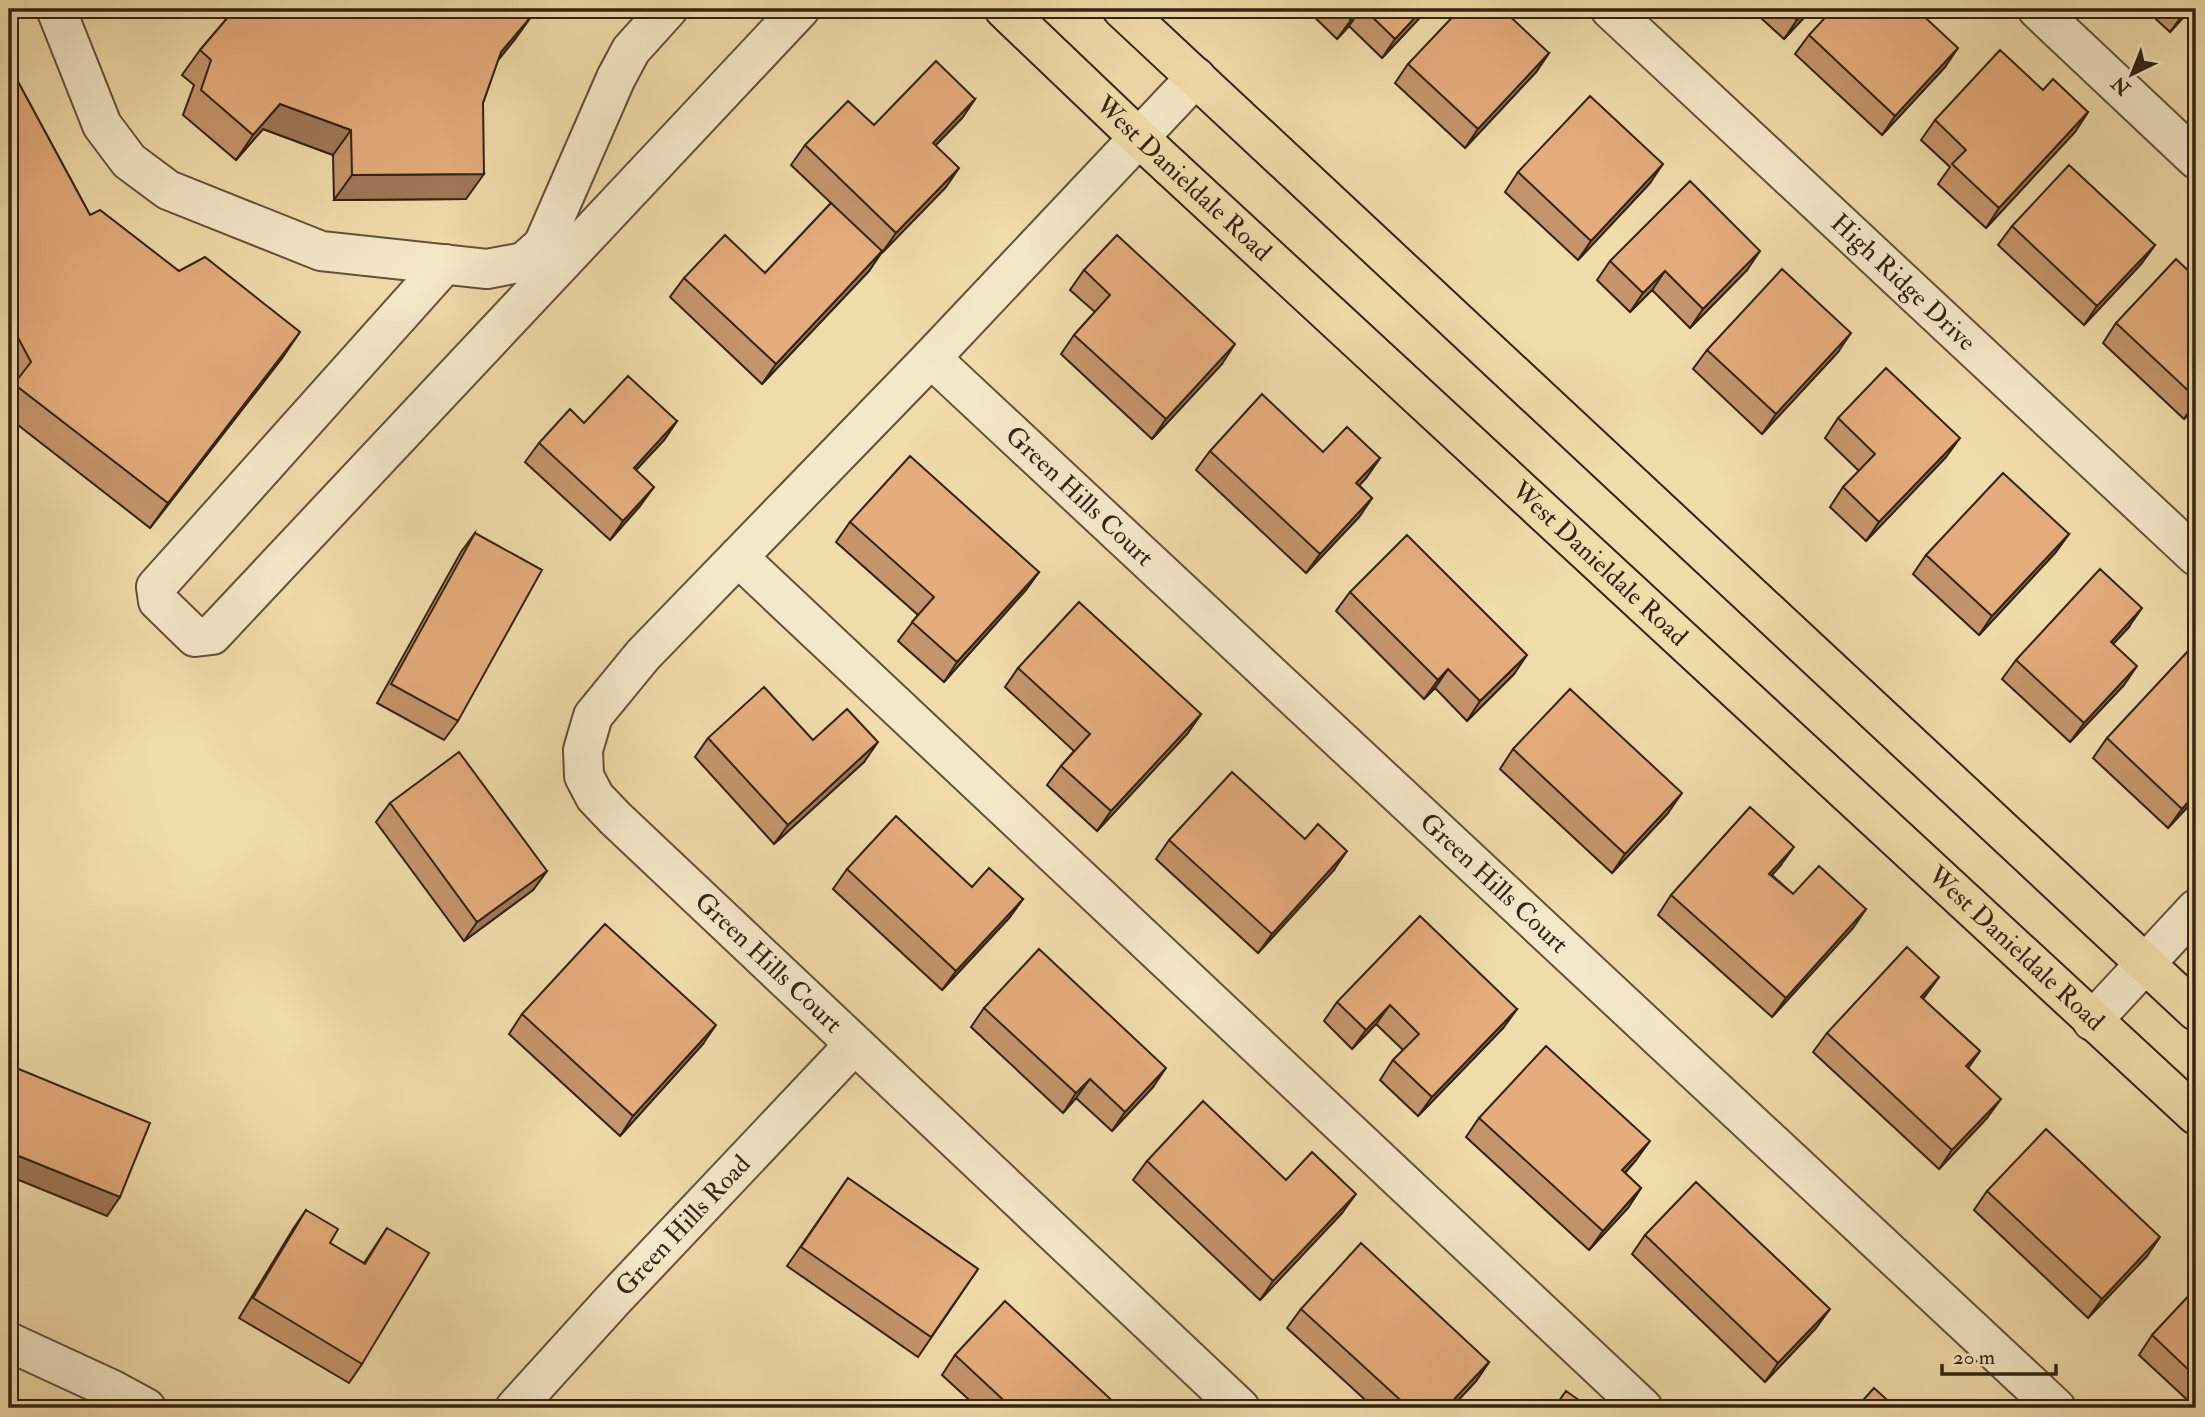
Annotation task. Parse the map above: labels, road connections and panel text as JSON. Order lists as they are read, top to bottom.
{
  "streets": {
    "main road": ["West Danieldale Road"],
    "street": ["High Ridge Drive", "Green Hills Court", "Green Hills Road"]
  },
  "crossings": [
    ["West Danieldale Road", "Green Hills Court"],
    ["Green Hills Court", "Green Hills Road"]
  ],
  "scale_bar": "20 m",
  "north": "bottom left"
}
